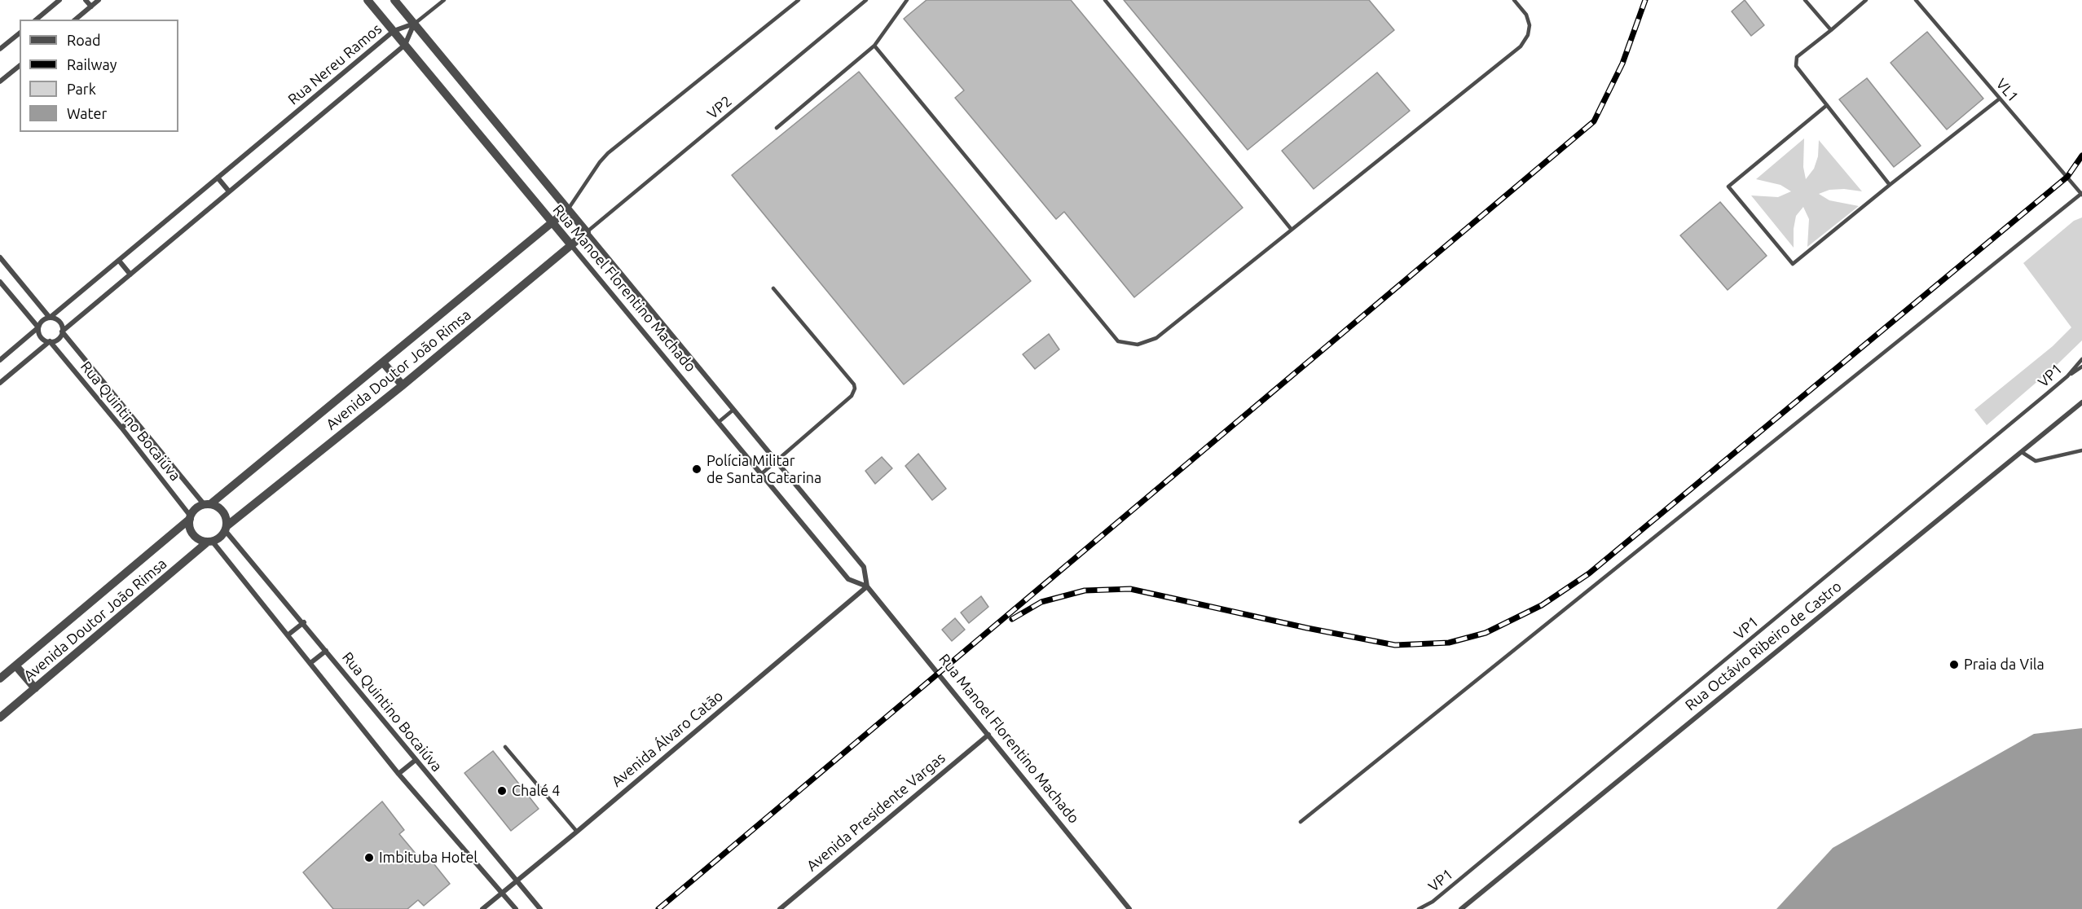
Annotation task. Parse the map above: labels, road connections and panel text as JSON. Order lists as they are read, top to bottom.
{
  "streets": {
    "street": [
      "Rua Nereu Ramos",
      "Rua Manoel Florentino Machado",
      "Avenida Doutor João Rimsa",
      "Rua Quintino Bocaiúva",
      "Rua Octávio Ribeiro de Castro",
      "Avenida Álvaro Catão",
      "Avenida Presidente Vargas"
    ],
    "lane": ["VL1", "VP2", "VP1"]
  },
  "crossings": [
    ["Rua Nereu Ramos", "Rua Manoel Florentino Machado"],
    ["Rua Nereu Ramos", "Rua Quintino Bocaiúva"],
    ["VP2", "Rua Manoel Florentino Machado"],
    ["VP2", "Avenida Doutor João Rimsa"],
    ["Rua Manoel Florentino Machado", "Avenida Doutor João Rimsa"],
    ["Rua Manoel Florentino Machado", "Avenida Álvaro Catão"],
    ["Rua Manoel Florentino Machado", "Avenida Presidente Vargas"],
    ["Avenida Doutor João Rimsa", "Rua Quintino Bocaiúva"],
    ["Rua Quintino Bocaiúva", "Avenida Álvaro Catão"]
  ],
  "places": [
    "Polícia Militar de Santa Catarina",
    "Praia da Vila",
    "Chalé 4",
    "Imbituba Hotel"
  ],
  "legend": [
    "Road",
    "Railway",
    "Park",
    "Water"
  ]
}
